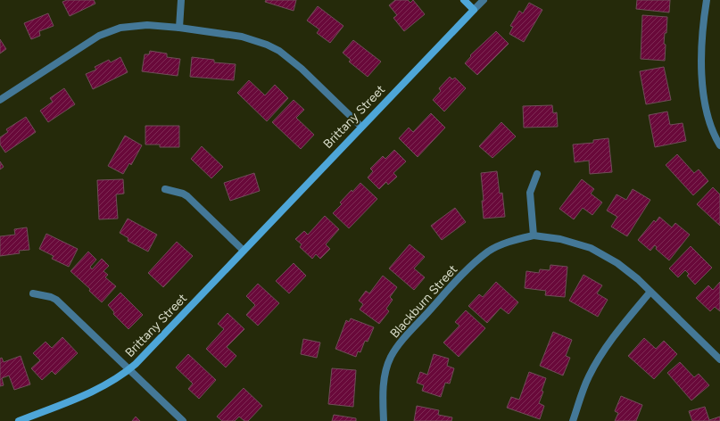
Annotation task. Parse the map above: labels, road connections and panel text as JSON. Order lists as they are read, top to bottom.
{
  "streets": {
    "street": ["Brittany Street", "Blackburn Street"]
  }
}
